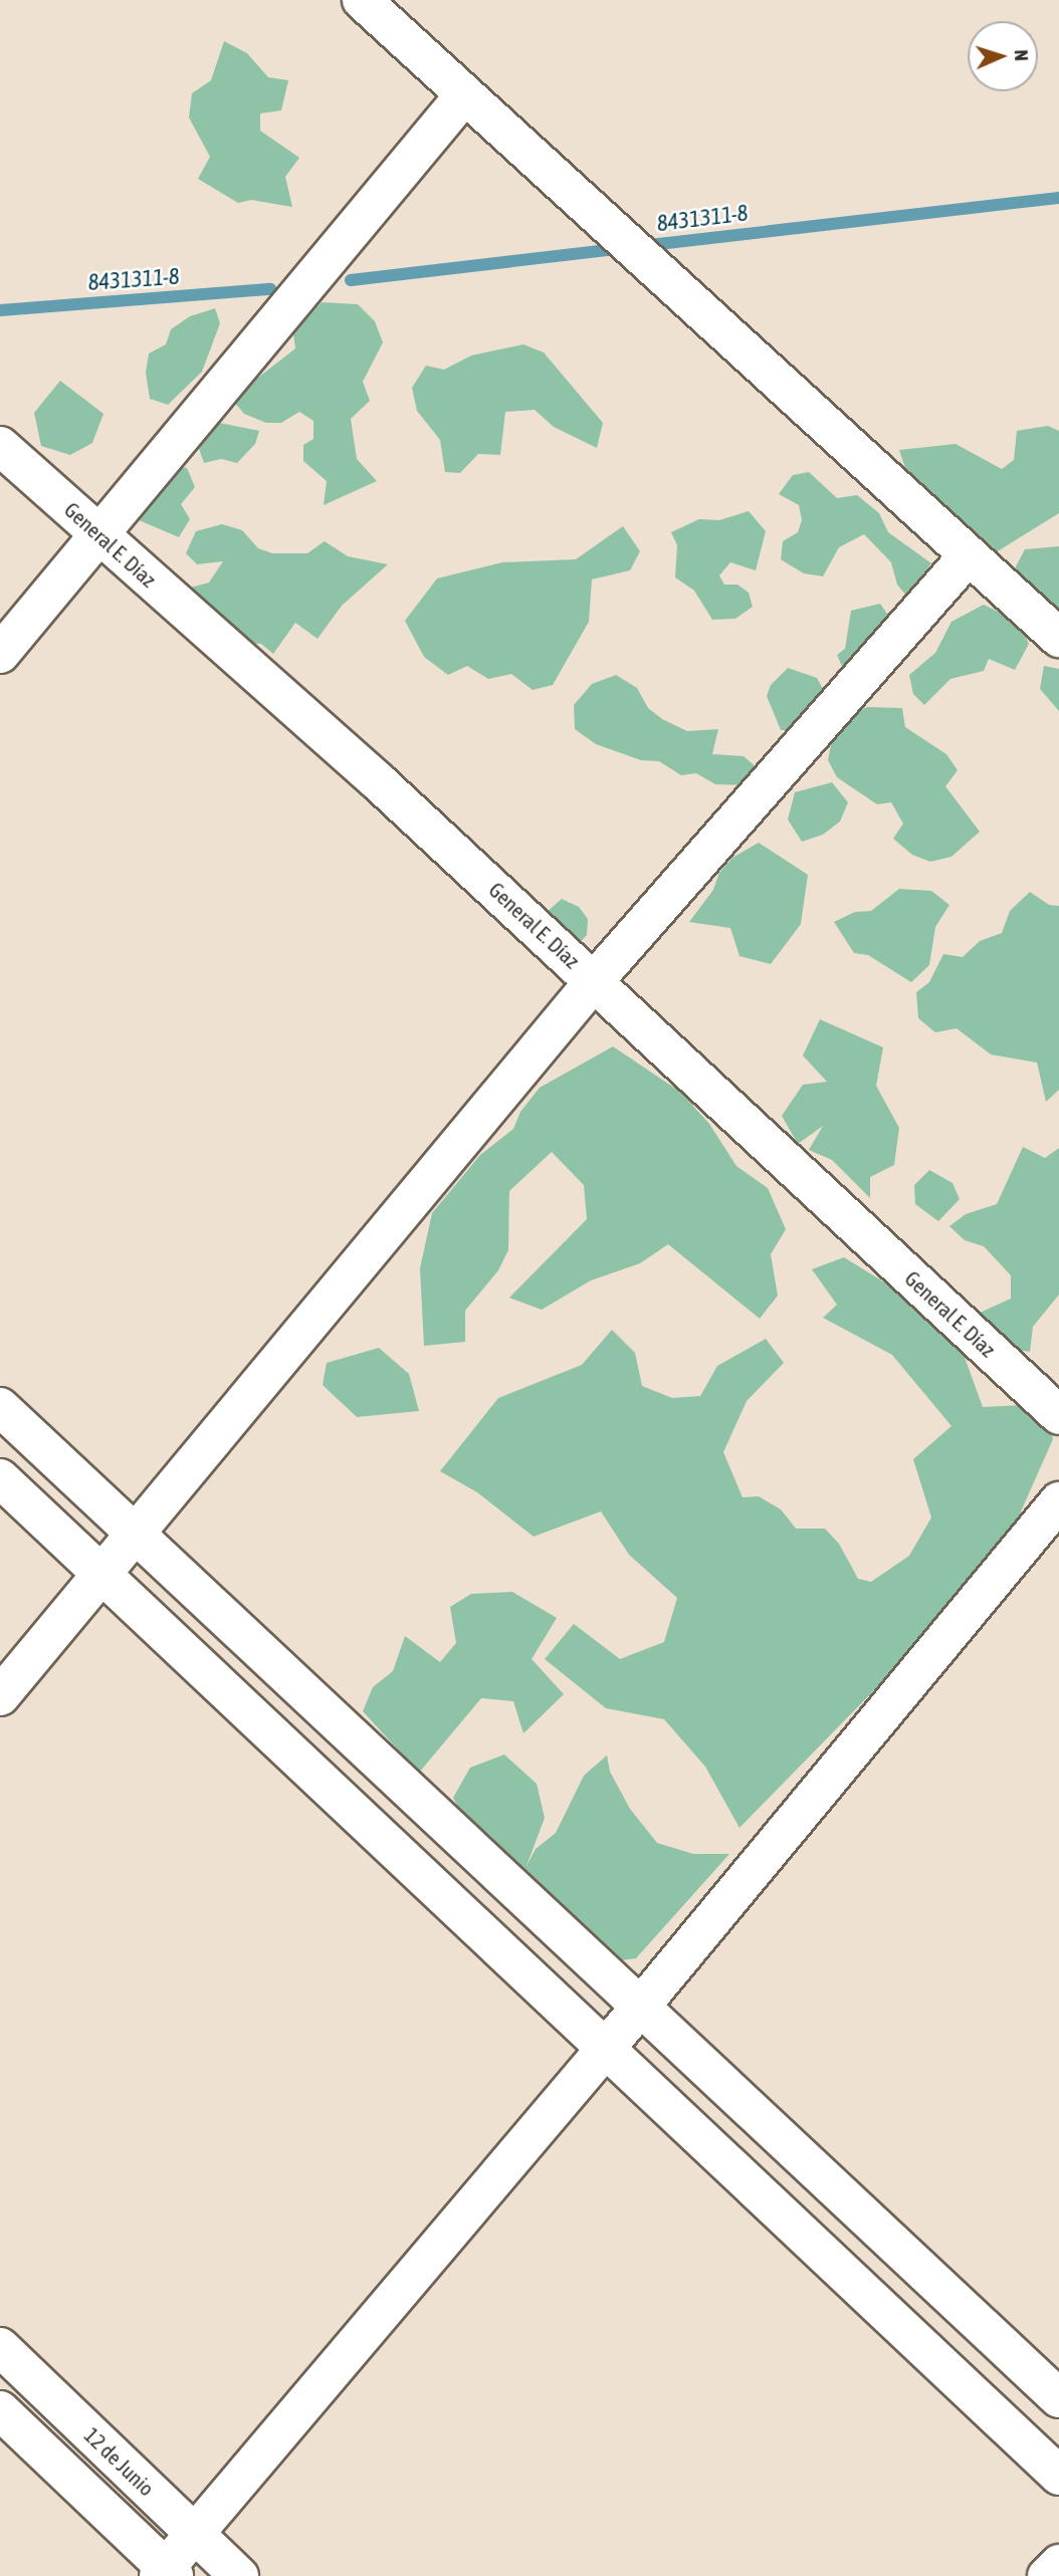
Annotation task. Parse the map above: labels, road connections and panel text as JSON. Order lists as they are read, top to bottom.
{
  "streets": {
    "street": ["General E. Díaz", "12 de Junio"]
  },
  "water": ["8431311-8"],
  "north": "right"
}
